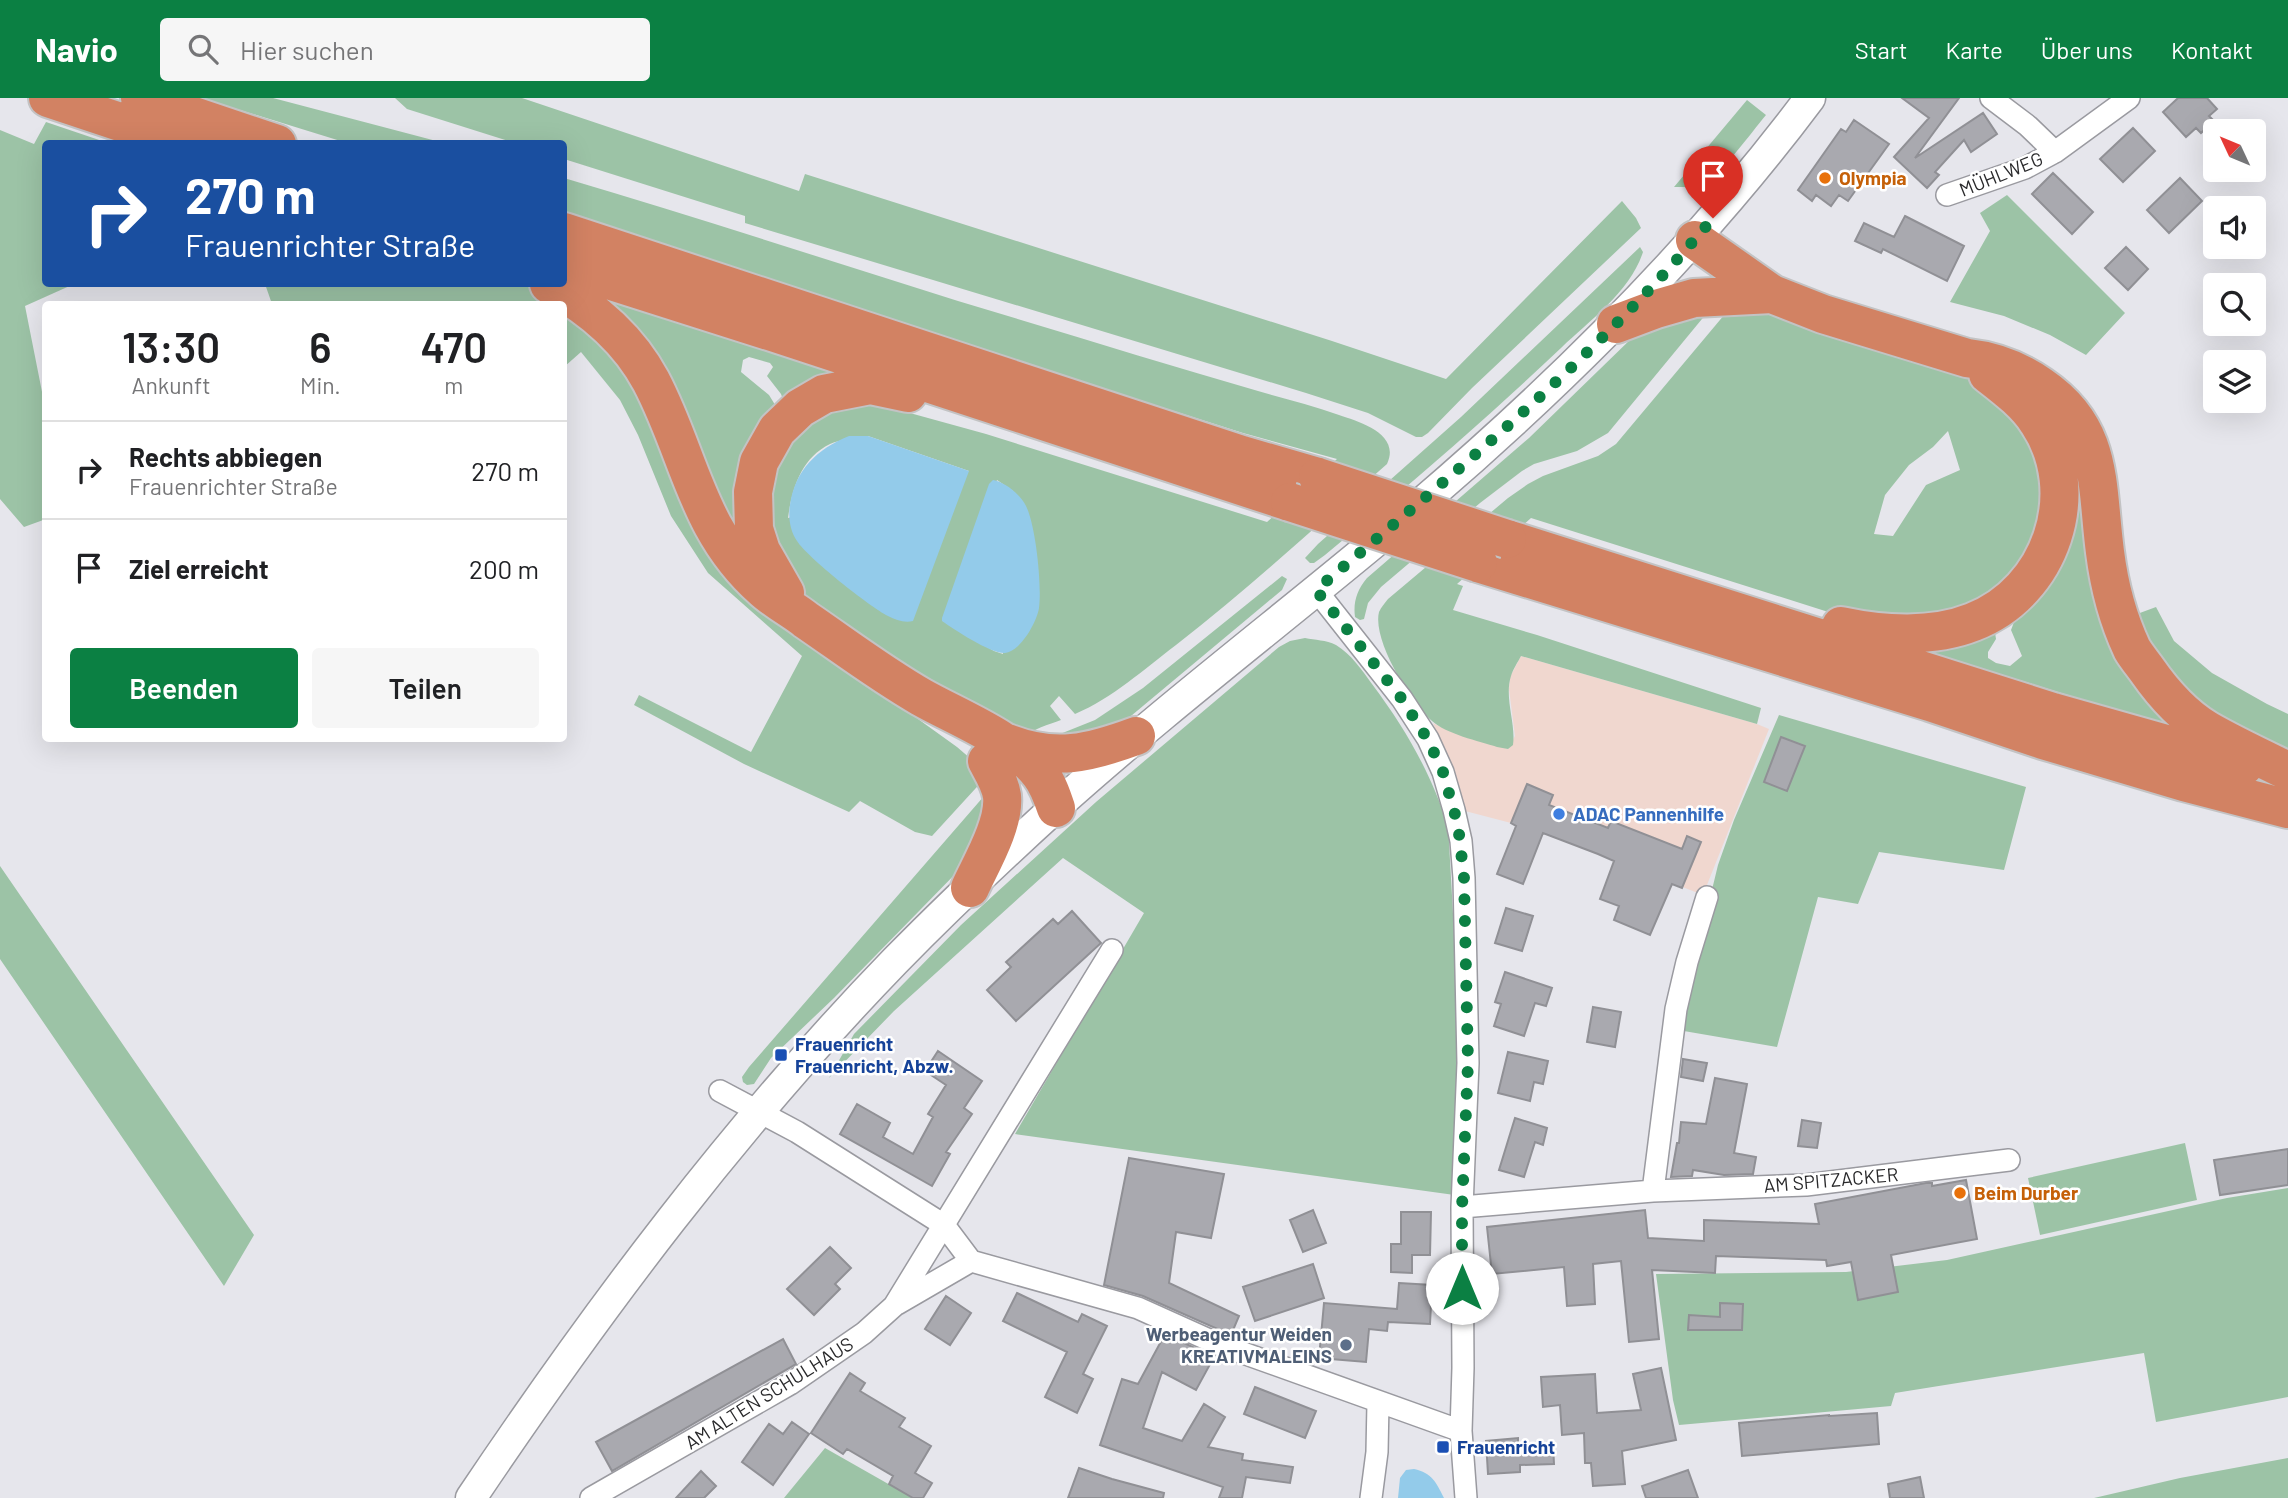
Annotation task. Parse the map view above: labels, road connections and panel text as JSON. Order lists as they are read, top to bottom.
{
  "streets": {
    "street": ["MÜHLWEG", "AM SPITZACKER", "AM ALTEN SCHULHAUS"]
  },
  "places": {
    "other": [
      "Olympia",
      "ADAC Pannenhilfe",
      "Beim Durber",
      "Werbeagentur Weiden KREATIVMALEINS"
    ],
    "transit": ["Frauenricht Frauenricht, Abzw.", "Frauenricht"]
  },
  "north": "top left",
  "page": {
    "header": "Navio",
    "search": "Hier suchen",
    "nav": [
      "Start",
      "Karte",
      "Über uns",
      "Kontakt"
    ],
    "turn": ["270 m", "Frauenrichter Straße"],
    "eta": [
      "13:30",
      "Ankunft",
      "6",
      "Min.",
      "470",
      "m"
    ],
    "list": [
      {
        "name": "Rechts abbiegen",
        "note": "Frauenrichter Straße",
        "value": "270 m"
      },
      {
        "name": "Ziel erreicht",
        "value": "200 m"
      }
    ],
    "buttons": ["Beenden", "Teilen"]
  }
}
